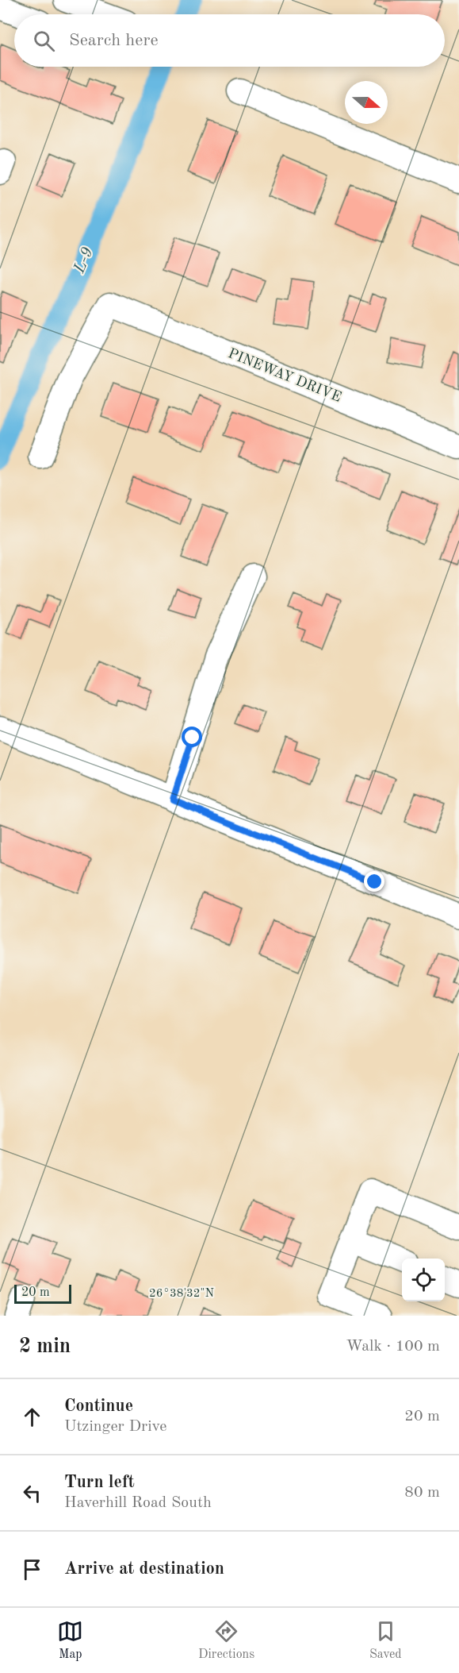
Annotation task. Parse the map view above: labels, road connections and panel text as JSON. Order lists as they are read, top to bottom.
{
  "streets": {
    "street": ["PINEWAY DRIVE"]
  },
  "water": ["L-9"],
  "scale_bar": "20 m",
  "north": "right",
  "page": {
    "search": "Search here",
    "scale": "20 m",
    "heading": ["2 min", "Walk · 100 m"],
    "list": [
      ["Continue", "Utzinger Drive", "20 m"],
      ["Turn left", "Haverhill Road South", "80 m"],
      "Arrive at destination"
    ],
    "nav": ["Map", "Directions", "Saved"]
  },
  "coordinates": ["26°38'32\"N"]
}
